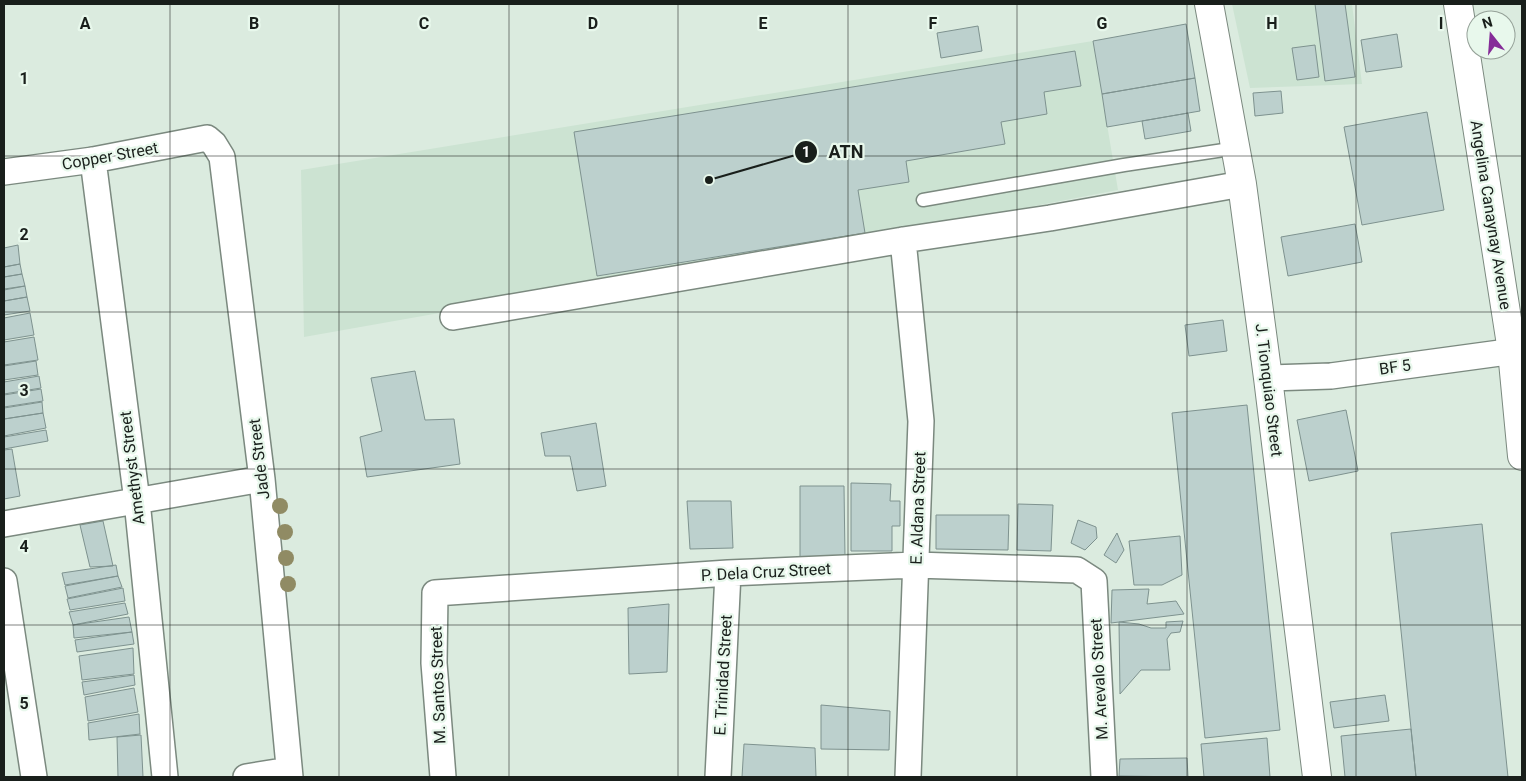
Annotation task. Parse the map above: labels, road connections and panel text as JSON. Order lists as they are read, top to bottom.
{
  "streets": {
    "main road": ["Angelina Canaynay Avenue", "J. Tionquiao Street"],
    "street": [
      "Copper Street",
      "BF 5",
      "Jade Street",
      "Amethyst Street",
      "E. Aldana Street",
      "P. Dela Cruz Street",
      "E. Trinidad Street",
      "M. Arevalo Street",
      "M. Santos Street"
    ]
  },
  "crossings": [
    ["Copper Street", "Jade Street"],
    ["Copper Street", "Amethyst Street"],
    ["Angelina Canaynay Avenue", "BF 5"],
    ["BF 5", "J. Tionquiao Street"],
    ["E. Aldana Street", "P. Dela Cruz Street"],
    ["P. Dela Cruz Street", "E. Trinidad Street"],
    ["P. Dela Cruz Street", "M. Arevalo Street"],
    ["P. Dela Cruz Street", "M. Santos Street"]
  ],
  "places": ["ATN"],
  "north": "top",
  "grid": {
    "columns": [
      "A",
      "B",
      "C",
      "D",
      "E",
      "F",
      "G",
      "H",
      "I"
    ],
    "rows": [
      "1",
      "2",
      "3",
      "4",
      "5"
    ]
  }
}
